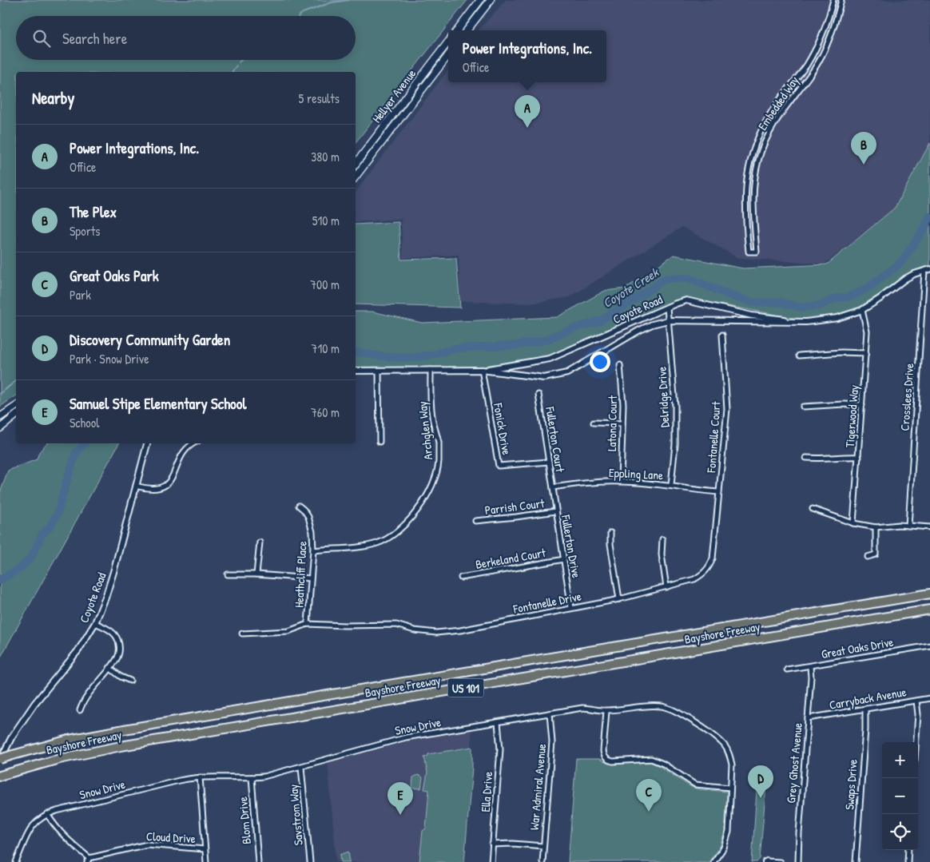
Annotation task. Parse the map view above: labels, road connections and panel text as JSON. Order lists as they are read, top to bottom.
{
  "streets": {
    "highway": ["Bayshore Freeway", "US 101"],
    "main road": ["Hellyer Avenue"],
    "street": [
      "Embedded Way",
      "Coyote Road",
      "Delridge Drive",
      "Crosslees Drive",
      "Tigerwood Way",
      "Latona Court",
      "Fonick Drive",
      "Archglen Way",
      "Fontanelle Court",
      "Fullerton Court",
      "Eppling Lane",
      "Parrish Court",
      "Fullerton Drive",
      "Berkeland Court",
      "Heathcliff Place",
      "Fontanelle Drive",
      "Great Oaks Drive",
      "Carryback Avenue",
      "Snow Drive",
      "Grey Ghost Avenue",
      "Swaps Drive",
      "War Admiral Avenue",
      "Ella Drive",
      "Savstrom Way",
      "Blom Drive",
      "Cloud Drive"
    ]
  },
  "crossings": [
    ["Coyote Road", "Delridge Drive"],
    ["Coyote Road", "Crosslees Drive"],
    ["Coyote Road", "Tigerwood Way"],
    ["Coyote Road", "Fonick Drive"],
    ["Coyote Road", "Archglen Way"],
    ["Coyote Road", "Bayshore Freeway"],
    ["Delridge Drive", "Eppling Lane"],
    ["Latona Court", "Eppling Lane"],
    ["Fonick Drive", "Fullerton Court"],
    ["Archglen Way", "Heathcliff Place"],
    ["Fontanelle Court", "Eppling Lane"],
    ["Fontanelle Court", "Fontanelle Drive"],
    ["Fullerton Court", "Eppling Lane"],
    ["Fullerton Court", "Fullerton Drive"],
    ["Eppling Lane", "Fullerton Drive"],
    ["Eppling Lane", "Fontanelle Drive"],
    ["Parrish Court", "Fullerton Drive"],
    ["Fullerton Drive", "Berkeland Court"],
    ["Fullerton Drive", "Fontanelle Drive"],
    ["Heathcliff Place", "Fontanelle Drive"],
    ["Great Oaks Drive", "Grey Ghost Avenue"],
    ["Carryback Avenue", "Grey Ghost Avenue"],
    ["Carryback Avenue", "Swaps Drive"],
    ["Snow Drive", "War Admiral Avenue"],
    ["Snow Drive", "Ella Drive"],
    ["Snow Drive", "Savstrom Way"],
    ["Snow Drive", "Blom Drive"]
  ],
  "water": ["Coyote Creek"],
  "page": {
    "search": "Search here",
    "popup": ["Power Integrations, Inc.", "Office"],
    "heading": ["Nearby", "5 results"],
    "pins": [
      "A",
      "B",
      "D",
      "C",
      "E"
    ],
    "list": [
      {
        "mark": "A",
        "name": "Power Integrations, Inc.",
        "note": "Office",
        "value": "380 m"
      },
      {
        "mark": "B",
        "name": "The Plex",
        "note": "Sports",
        "value": "510 m"
      },
      {
        "mark": "C",
        "name": "Great Oaks Park",
        "note": "Park",
        "value": "700 m"
      },
      {
        "mark": "D",
        "name": "Discovery Community Garden",
        "note": "Park · Snow Drive",
        "value": "710 m"
      },
      {
        "mark": "E",
        "name": "Samuel Stipe Elementary School",
        "note": "School",
        "value": "760 m"
      }
    ],
    "map_buttons": ["+", "−"]
  }
}
